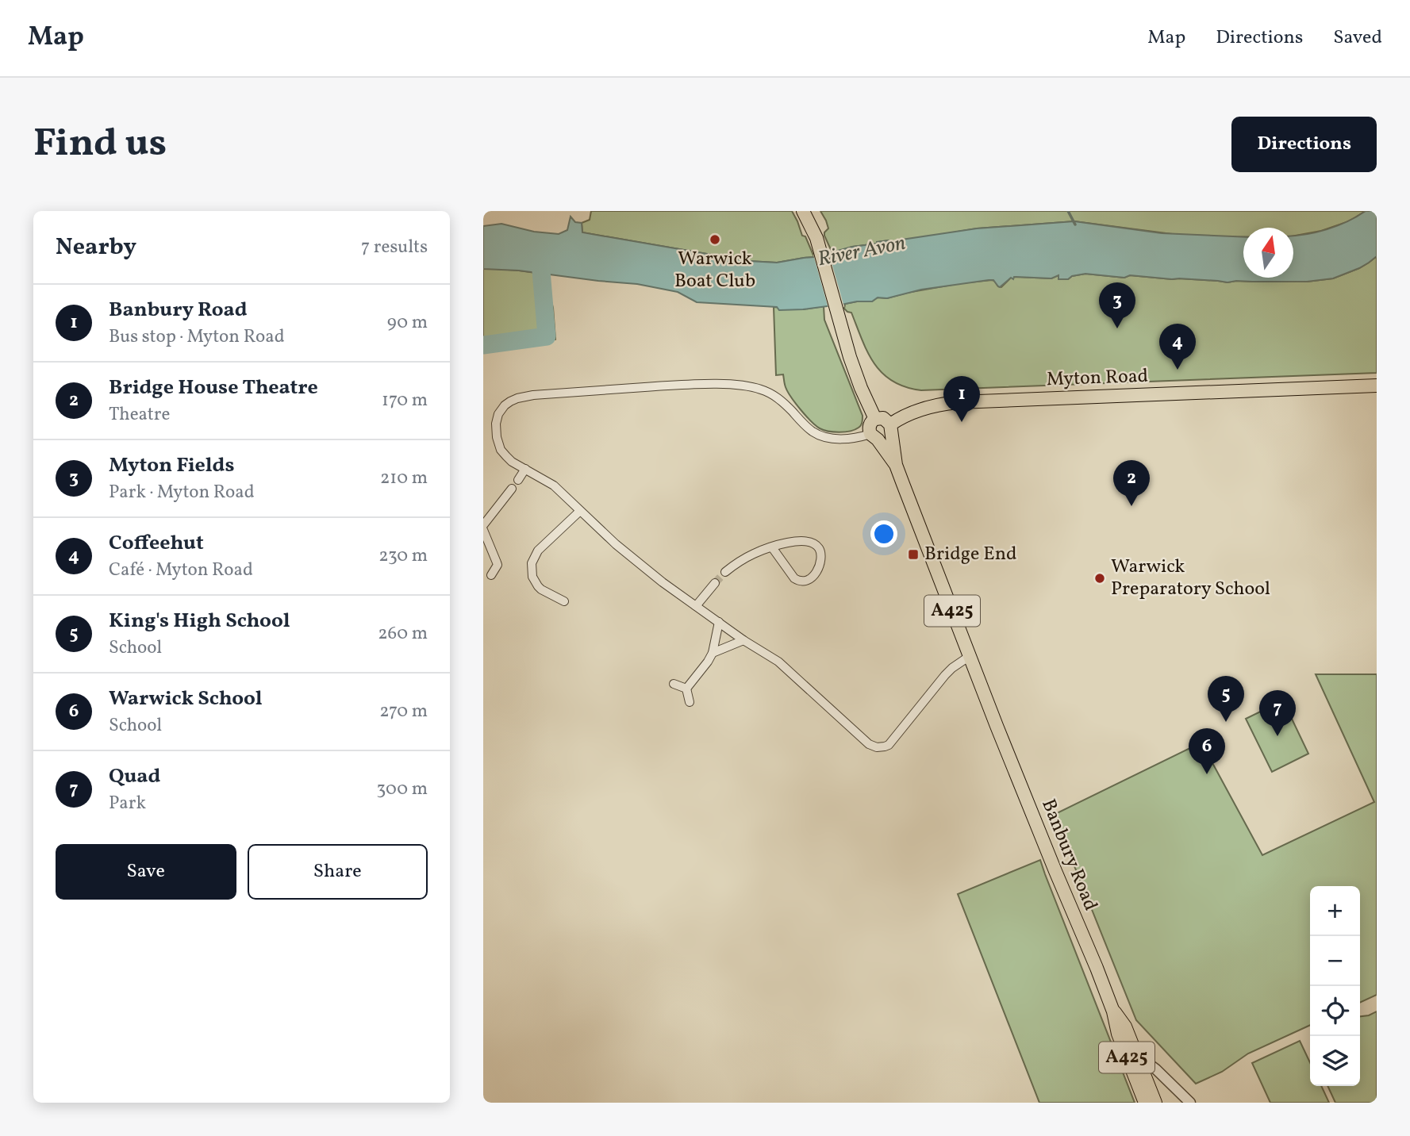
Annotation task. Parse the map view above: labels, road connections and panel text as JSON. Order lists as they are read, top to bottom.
{
  "streets": {
    "main road": ["Myton Road", "A425", "Banbury Road"]
  },
  "crossings": [
    ["Myton Road", "Banbury Road"]
  ],
  "water": ["River Avon"],
  "places": {
    "other": ["Warwick Boat Club", "Warwick Preparatory School"],
    "transit": ["Bridge End"]
  },
  "north": "top",
  "page": {
    "header": "Map",
    "nav": ["Map", "Directions", "Saved"],
    "buttons": [
      "Directions",
      ["Save", "Share"]
    ],
    "title": "Find us",
    "heading": ["Nearby", "7 results"],
    "pins": [
      "3",
      "4",
      "1",
      "2",
      "5",
      "7",
      "6"
    ],
    "list": [
      {
        "mark": "1",
        "name": "Banbury Road",
        "note": "Bus stop · Myton Road",
        "value": "90 m"
      },
      {
        "mark": "2",
        "name": "Bridge House Theatre",
        "note": "Theatre",
        "value": "170 m"
      },
      {
        "mark": "3",
        "name": "Myton Fields",
        "note": "Park · Myton Road",
        "value": "210 m"
      },
      {
        "mark": "4",
        "name": "Coffeehut",
        "note": "Café · Myton Road",
        "value": "230 m"
      },
      {
        "mark": "5",
        "name": "King's High School",
        "note": "School",
        "value": "260 m"
      },
      {
        "mark": "6",
        "name": "Warwick School",
        "note": "School",
        "value": "270 m"
      },
      {
        "mark": "7",
        "name": "Quad",
        "note": "Park",
        "value": "300 m"
      }
    ],
    "map_buttons": ["+", "−"]
  }
}
